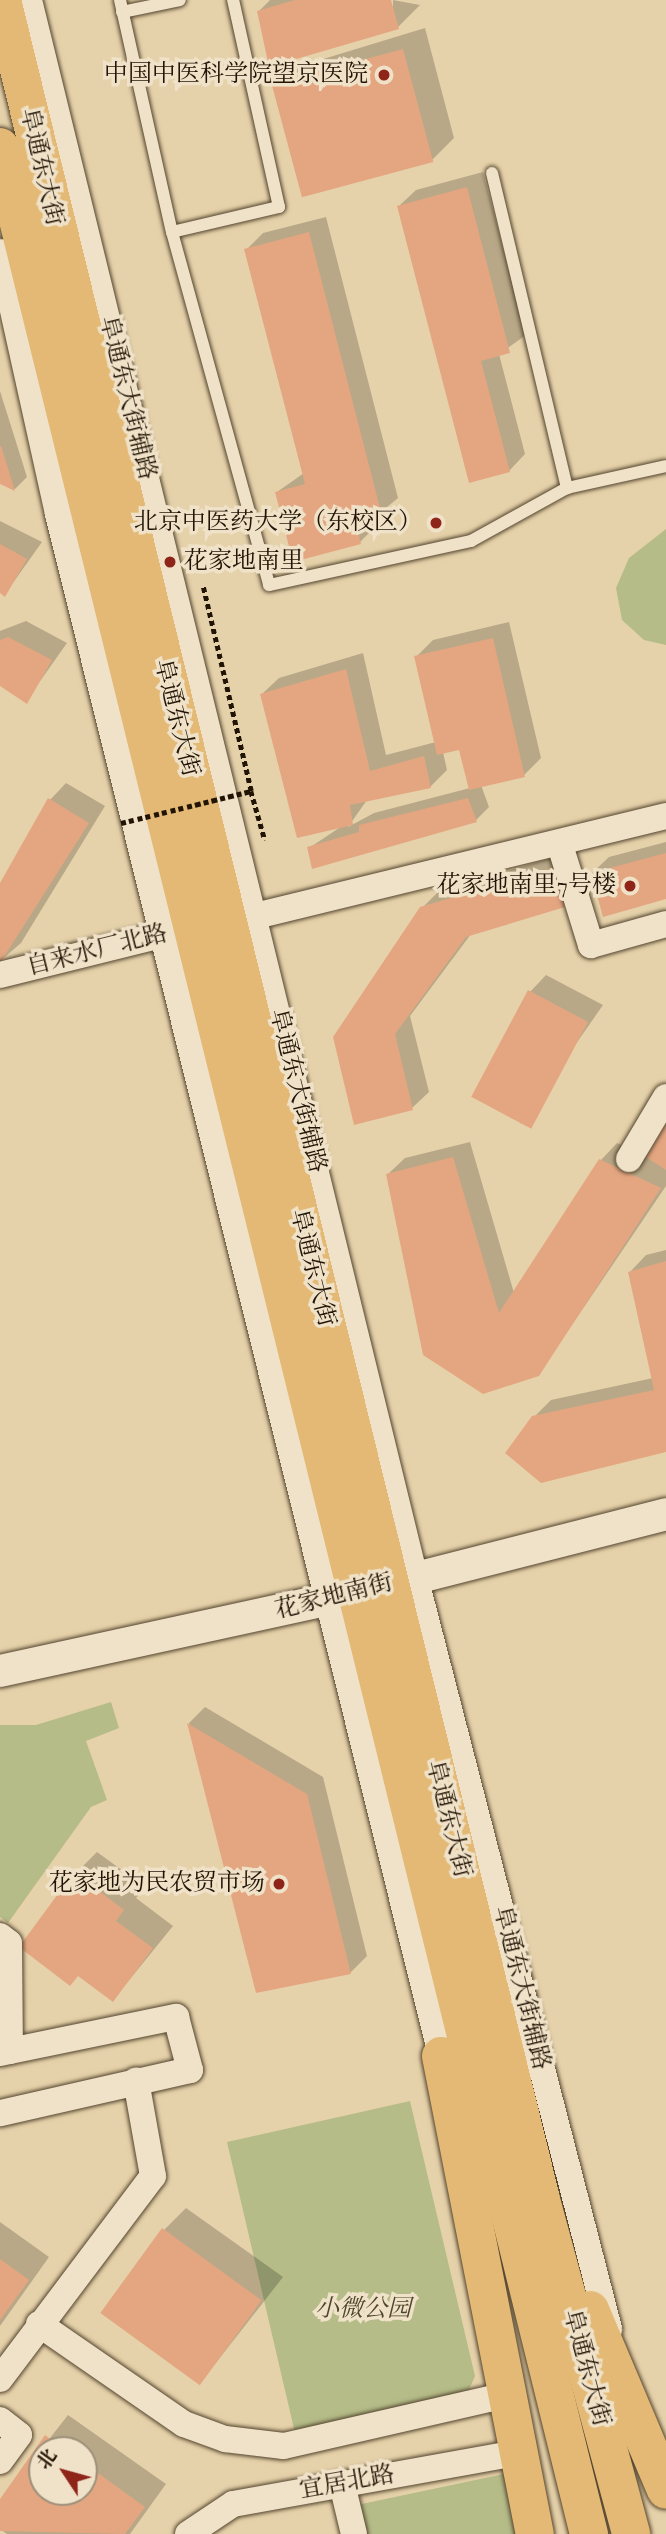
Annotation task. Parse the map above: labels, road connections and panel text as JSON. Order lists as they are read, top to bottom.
{
  "streets": {
    "main road": ["阜通东大街"],
    "street": [
      "阜通东大街辅路",
      "自来水厂北路",
      "花家地南街",
      "宜居北路"
    ]
  },
  "crossings": [
    ["阜通东大街", "阜通东大街辅路"],
    ["阜通东大街", "自来水厂北路"],
    ["阜通东大街", "花家地南街"],
    ["阜通东大街辅路", "自来水厂北路"],
    ["阜通东大街辅路", "花家地南街"]
  ],
  "parks": ["小微公园"],
  "places": [
    "中国中医科学院望京医院",
    "北京中医药大学（东校区）",
    "花家地南里",
    "花家地南里7号楼",
    "花家地为民农贸市场"
  ],
  "north": "top left"
}
